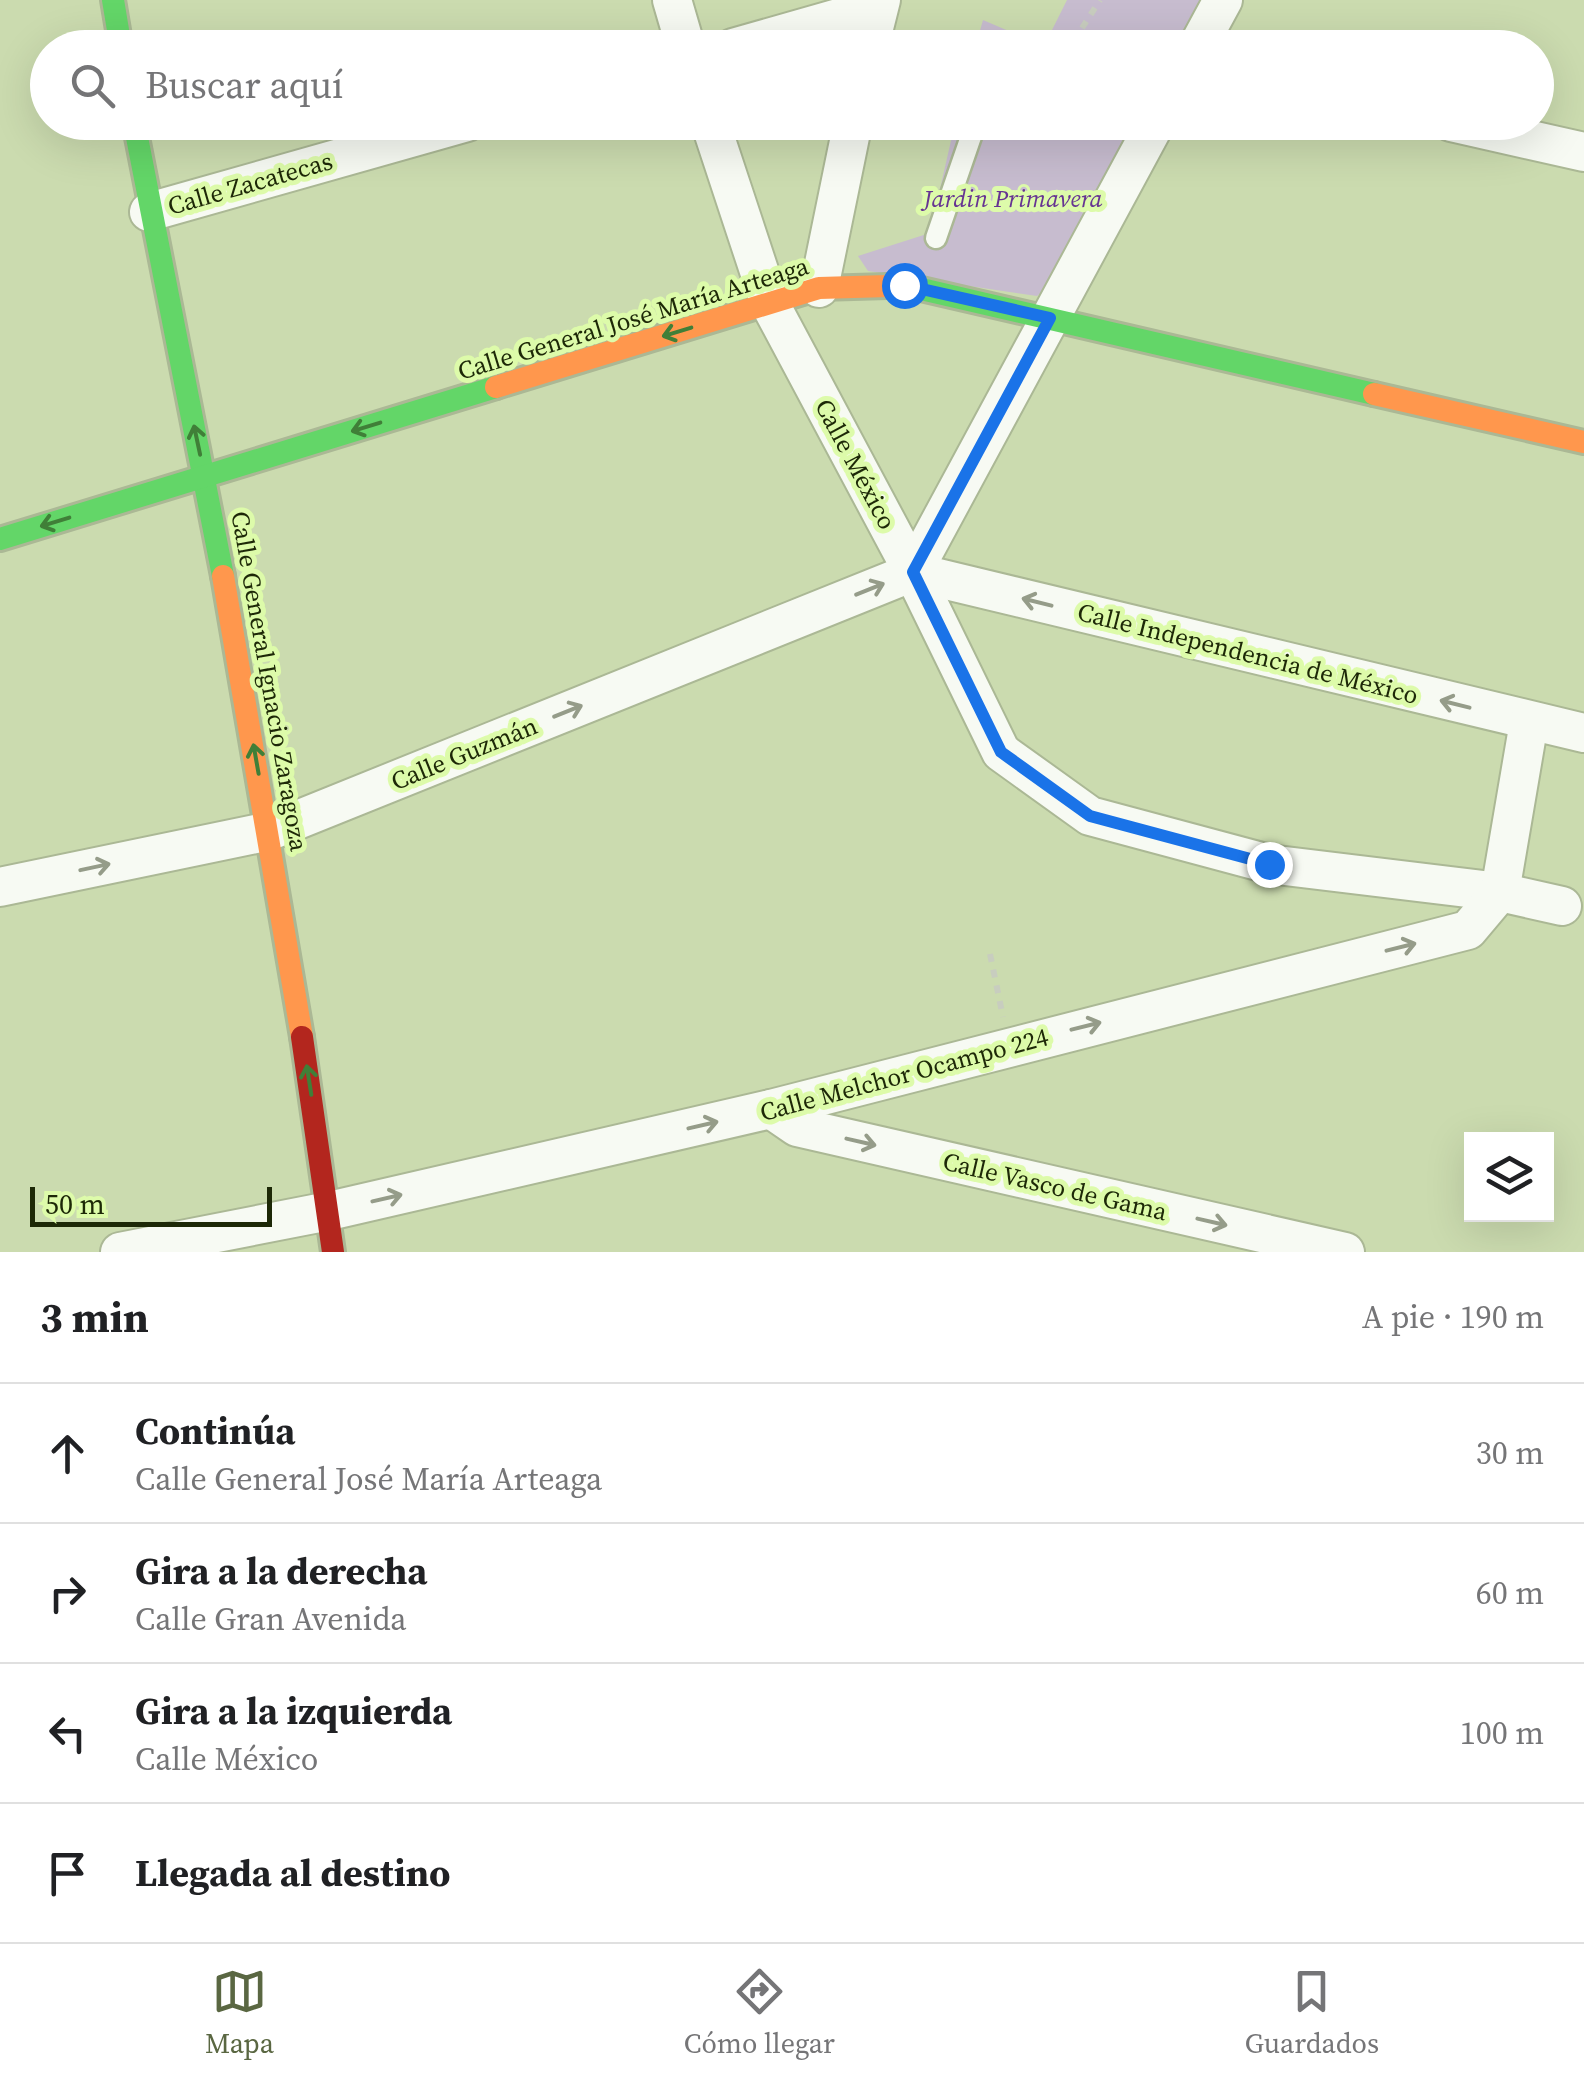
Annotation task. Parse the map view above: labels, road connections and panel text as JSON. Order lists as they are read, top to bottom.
{
  "streets": {
    "street": [
      "Calle Zacatecas",
      "Calle General José María Arteaga",
      "Calle México",
      "Calle Independencia de México",
      "Calle General Ignacio Zaragoza",
      "Calle Guzmán",
      "Calle Melchor Ocampo 224",
      "Calle Vasco de Gama"
    ]
  },
  "crossings": [
    ["Calle Zacatecas", "Calle General Ignacio Zaragoza"],
    ["Calle General José María Arteaga", "Calle México"],
    ["Calle General José María Arteaga", "Calle General Ignacio Zaragoza"],
    ["Calle México", "Calle Independencia de México"],
    ["Calle México", "Calle Guzmán"],
    ["Calle México", "Calle Melchor Ocampo 224"],
    ["Calle Independencia de México", "Calle Guzmán"],
    ["Calle General Ignacio Zaragoza", "Calle Guzmán"],
    ["Calle General Ignacio Zaragoza", "Calle Melchor Ocampo 224"],
    ["Calle Melchor Ocampo 224", "Calle Vasco de Gama"]
  ],
  "one_way": [
    "Calle General José María Arteaga",
    "Calle Independencia de México",
    "Calle General Ignacio Zaragoza",
    "Calle Guzmán",
    "Calle Melchor Ocampo 224",
    "Calle Vasco de Gama"
  ],
  "parks": ["Jardin Primavera"],
  "scale_bar": "50 m",
  "page": {
    "search": "Buscar aquí",
    "scale": "50 m",
    "heading": ["3 min", "A pie · 190 m"],
    "list": [
      ["Continúa", "Calle General José María Arteaga", "30 m"],
      ["Gira a la derecha", "Calle Gran Avenida", "60 m"],
      ["Gira a la izquierda", "Calle México", "100 m"],
      "Llegada al destino"
    ],
    "nav": ["Mapa", "Cómo llegar", "Guardados"]
  }
}
